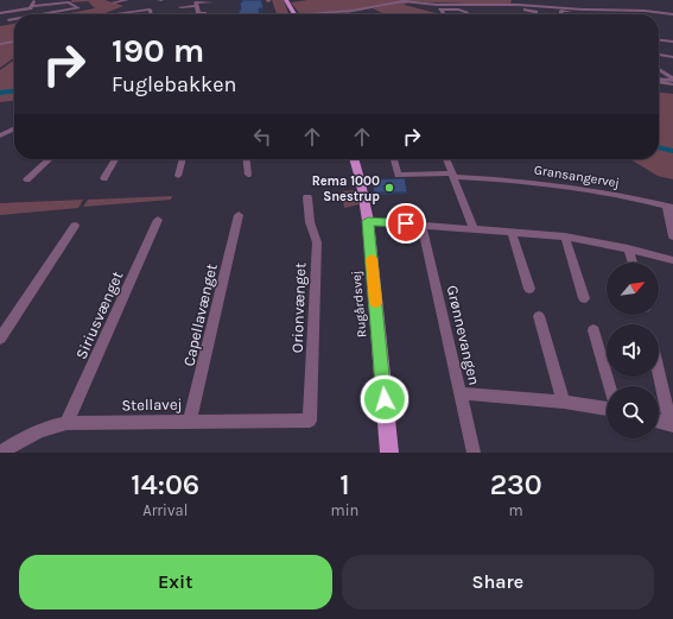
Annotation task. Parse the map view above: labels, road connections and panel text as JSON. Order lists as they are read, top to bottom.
{
  "streets": {
    "main road": ["Rugårdsvej"],
    "street": [
      "Gransangervej",
      "Orionvænget",
      "Siriusvænget",
      "Capellavænget",
      "Grønnevangen",
      "Stellavej"
    ]
  },
  "crossings": [
    ["Orionvænget", "Stellavej"],
    ["Siriusvænget", "Stellavej"],
    ["Capellavænget", "Stellavej"]
  ],
  "places": ["Rema 1000 Snestrup"],
  "north": "top right",
  "page": {
    "turn": ["190 m", "Fuglebakken"],
    "eta": [
      "14:06",
      "Arrival",
      "1",
      "min",
      "230",
      "m"
    ],
    "buttons": ["Exit", "Share"]
  }
}
